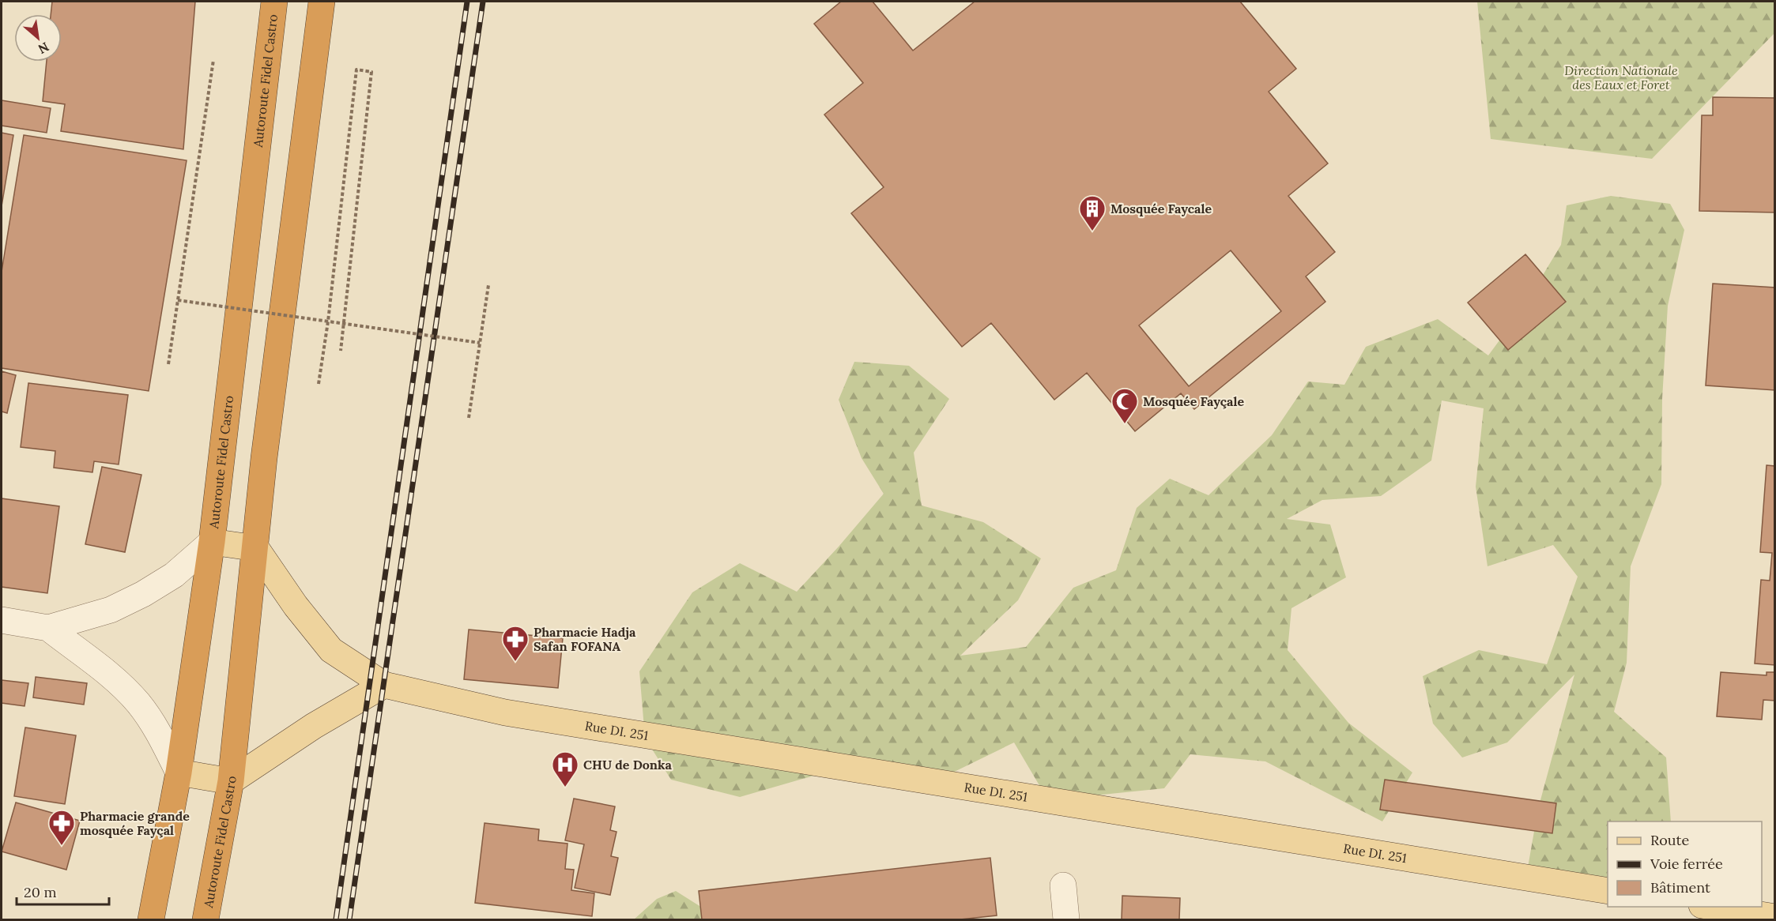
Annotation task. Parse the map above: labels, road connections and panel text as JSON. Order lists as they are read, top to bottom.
{
  "streets": {
    "highway": ["Autoroute Fidel Castro"],
    "main road": ["Rue DI. 251"]
  },
  "parks": ["Direction Nationale des Eaux et Foret"],
  "places": {
    "building": ["Mosquée Faycale"],
    "mosque": ["Mosquée Fayçale"],
    "pharmacy": ["Pharmacie Hadja Safan FOFANA", "Pharmacie grande mosquée Fayçal"],
    "hospital": ["CHU de Donka"]
  },
  "legend": ["Route", "Voie ferrée", "Bâtiment"],
  "scale_bar": "20 m",
  "north": "bottom right"
}
